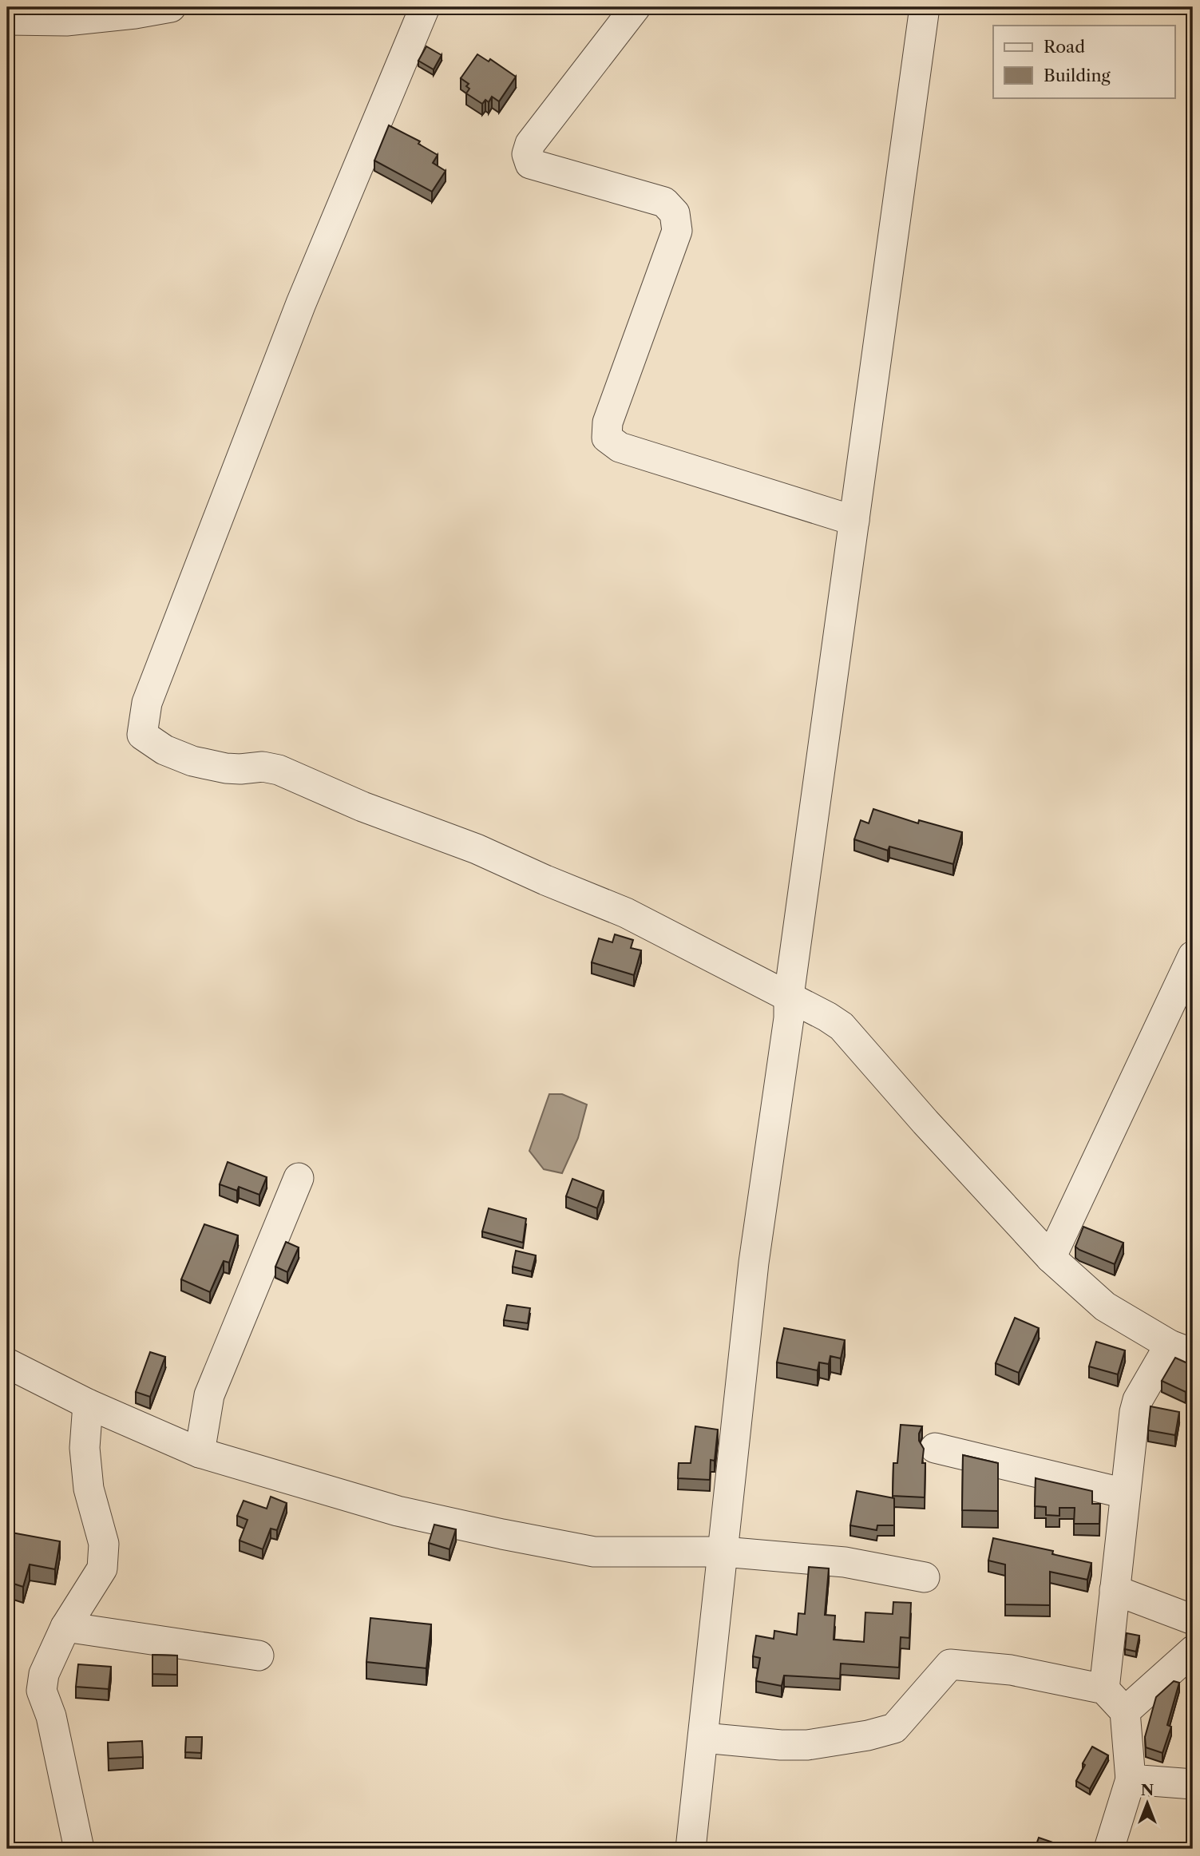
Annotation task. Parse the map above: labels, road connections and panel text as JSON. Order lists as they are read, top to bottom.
{
  "legend": ["Road", "Building"],
  "north": "top"
}
